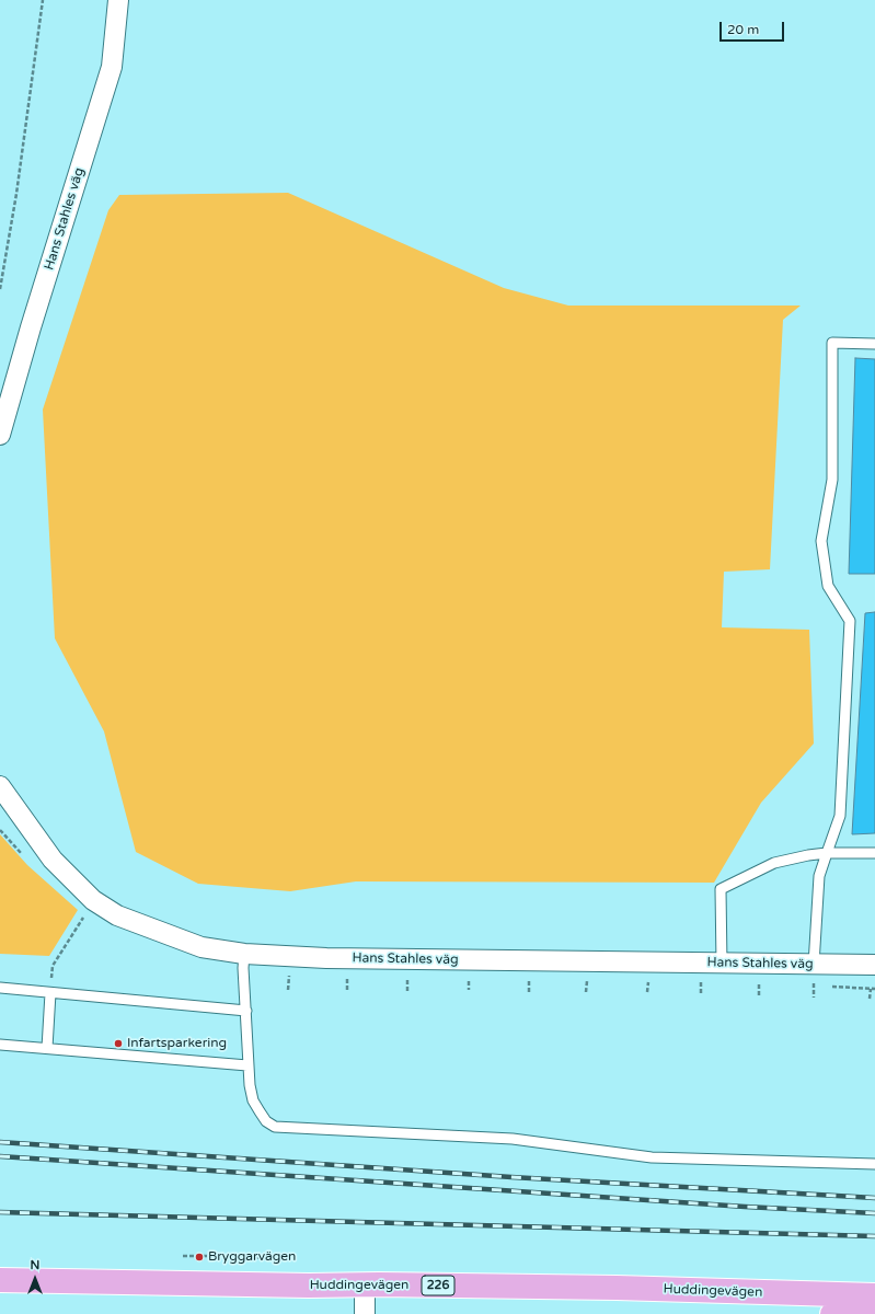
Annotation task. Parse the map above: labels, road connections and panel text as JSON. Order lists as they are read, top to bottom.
{
  "streets": {
    "main road": ["Huddingevägen", "226"],
    "street": ["Hans Stahles väg"]
  },
  "places": ["Infartsparkering", "Bryggarvägen"],
  "scale_bar": "20 m",
  "north": "top"
}
